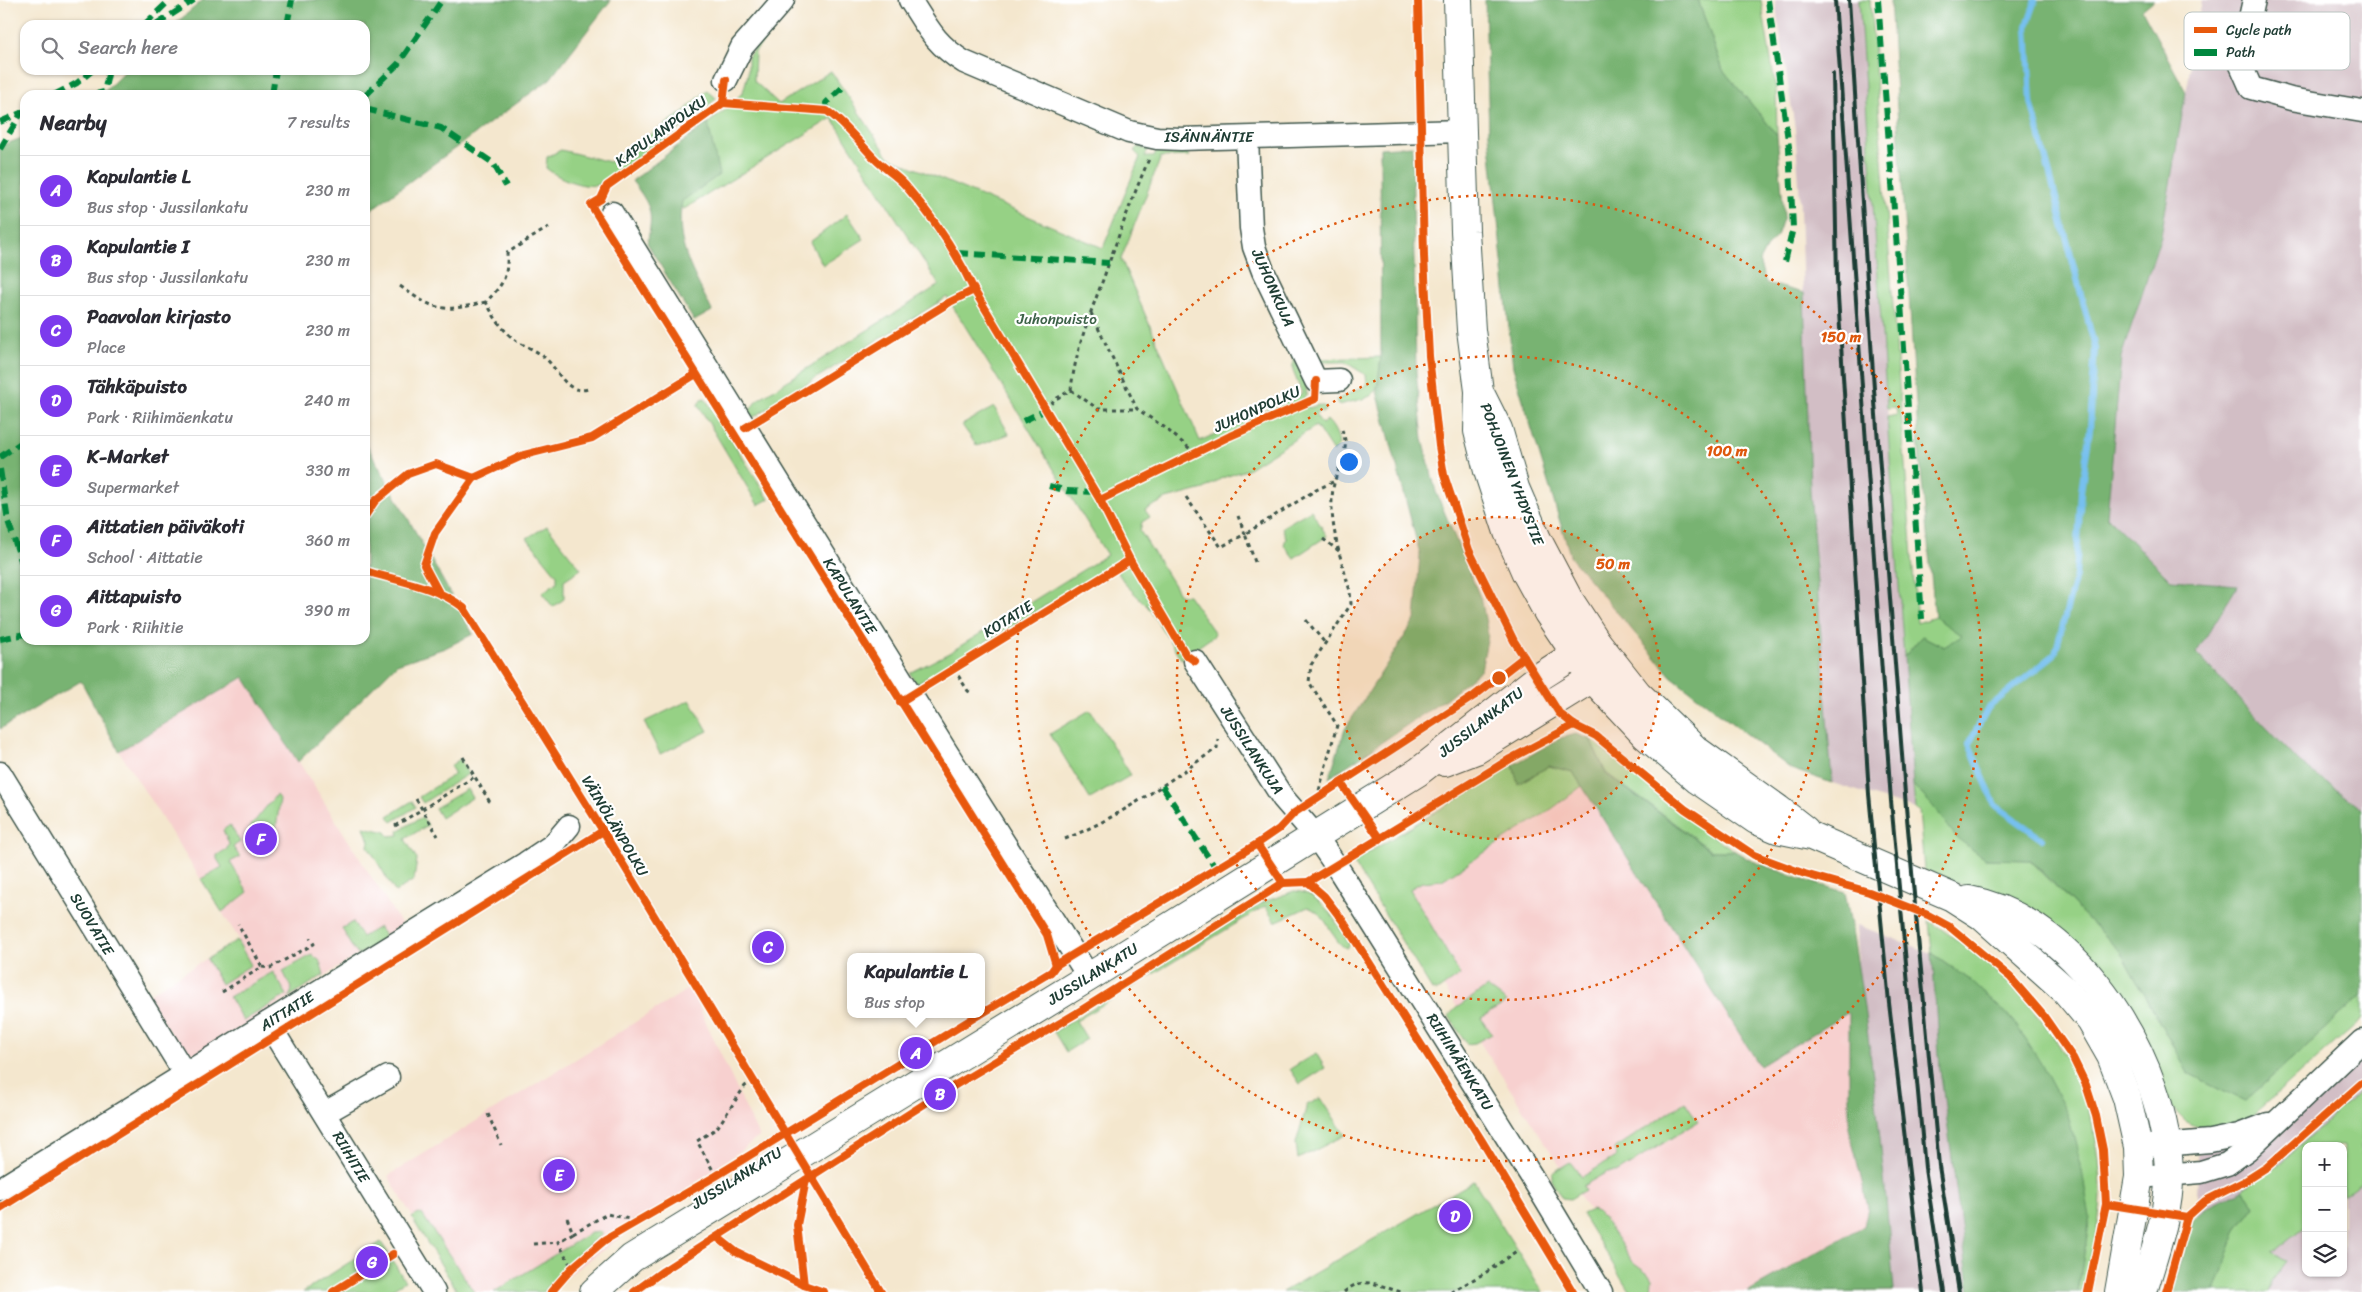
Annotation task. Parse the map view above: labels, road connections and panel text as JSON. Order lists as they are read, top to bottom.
{
  "streets": {
    "main road": ["POHJOINEN YHDYSTIE", "JUSSILANKATU"],
    "street": [
      "ISÄNNÄNTIE",
      "JUHONKUJA",
      "KAPULANTIE",
      "JUSSILANKUJA",
      "SUOVATIE",
      "AITTATIE",
      "RIIHIMÄENKATU",
      "RIIHITIE"
    ],
    "cycle path": [
      "KAPULANPOLKU",
      "JUHONPOLKU",
      "KOTATIE",
      "VÄINÖLÄNPOLKU"
    ]
  },
  "crossings": [
    ["ISÄNNÄNTIE", "JUHONKUJA"],
    ["ISÄNNÄNTIE", "POHJOINEN YHDYSTIE"],
    ["POHJOINEN YHDYSTIE", "JUSSILANKATU"],
    ["KAPULANTIE", "JUSSILANKATU"],
    ["JUSSILANKATU", "JUSSILANKUJA"],
    ["JUSSILANKATU", "RIIHIMÄENKATU"],
    ["JUSSILANKUJA", "RIIHIMÄENKATU"],
    ["SUOVATIE", "AITTATIE"],
    ["AITTATIE", "RIIHITIE"]
  ],
  "parks": ["Juhonpuisto"],
  "legend": ["Cycle path", "Path"],
  "page": {
    "search": "Search here",
    "heading": ["Nearby", "7 results"],
    "list": [
      {
        "mark": "A",
        "name": "Kapulantie L",
        "note": "Bus stop · Jussilankatu",
        "value": "230 m"
      },
      {
        "mark": "B",
        "name": "Kapulantie I",
        "note": "Bus stop · Jussilankatu",
        "value": "230 m"
      },
      {
        "mark": "C",
        "name": "Paavolan kirjasto",
        "note": "Place",
        "value": "230 m"
      },
      {
        "mark": "D",
        "name": "Tähkäpuisto",
        "note": "Park · Riihimäenkatu",
        "value": "240 m"
      },
      {
        "mark": "E",
        "name": "K-Market",
        "note": "Supermarket",
        "value": "330 m"
      },
      {
        "mark": "F",
        "name": "Aittatien päiväkoti",
        "note": "School · Aittatie",
        "value": "360 m"
      },
      {
        "mark": "G",
        "name": "Aittapuisto",
        "note": "Park · Riihitie",
        "value": "390 m"
      }
    ],
    "pins": [
      "F",
      "C",
      "A",
      "B",
      "E",
      "D",
      "G"
    ],
    "popup": ["Kapulantie L", "Bus stop"],
    "map_buttons": ["+", "−"]
  },
  "rings": ["150 m", "100 m", "50 m"]
}
